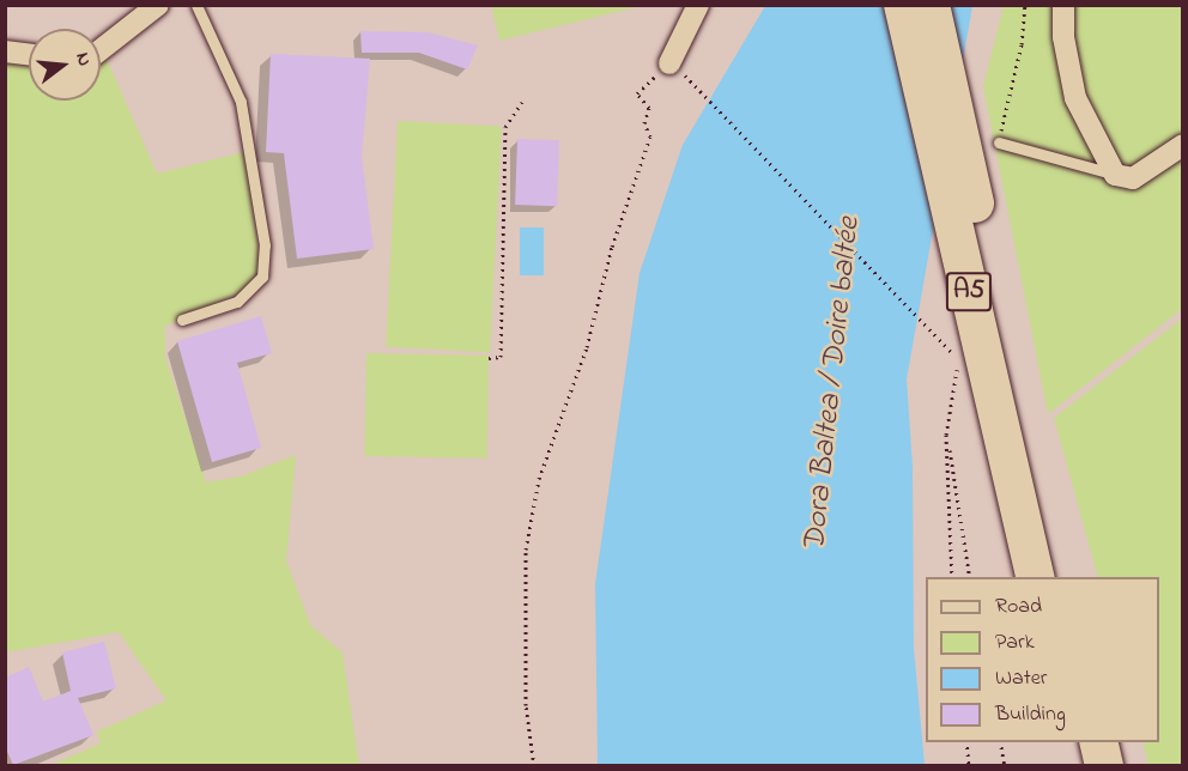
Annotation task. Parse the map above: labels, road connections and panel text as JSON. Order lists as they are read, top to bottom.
{
  "streets": {
    "highway": ["A5"]
  },
  "water": ["Dora Baltea / Doire baltée"],
  "legend": [
    "Road",
    "Park",
    "Water",
    "Building"
  ],
  "north": "right"
}
